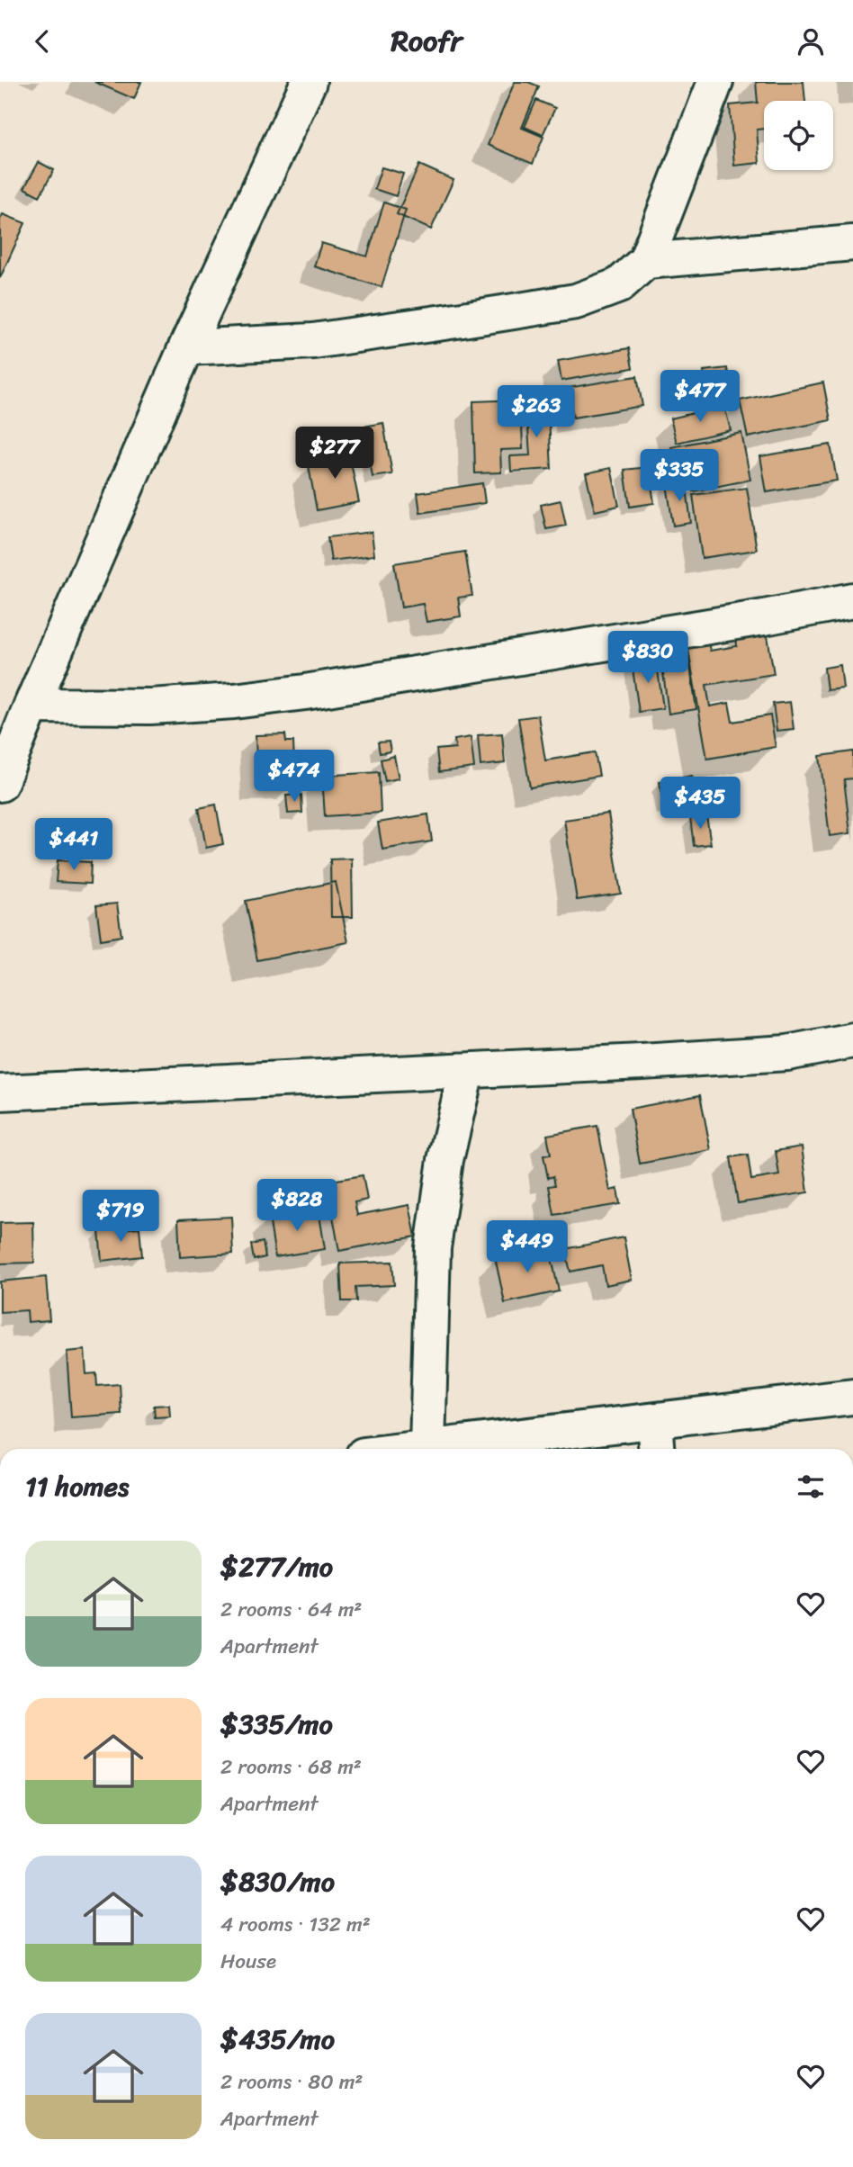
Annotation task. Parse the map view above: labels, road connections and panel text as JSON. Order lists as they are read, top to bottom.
{
  "page": {
    "header": "Roofr",
    "price": [
      "$477",
      "$263",
      "$277",
      "$335",
      "$830",
      "$474",
      "$435",
      "$441",
      "$828",
      "$719",
      "$449"
    ],
    "heading": "11 homes",
    "list": [
      {
        "name": "$277/mo",
        "note": "2 rooms · 64 m² · Apartment"
      },
      {
        "name": "$335/mo",
        "note": "2 rooms · 68 m² · Apartment"
      },
      {
        "name": "$830/mo",
        "note": "4 rooms · 132 m² · House"
      },
      {
        "name": "$435/mo",
        "note": "2 rooms · 80 m² · Apartment"
      }
    ]
  }
}
